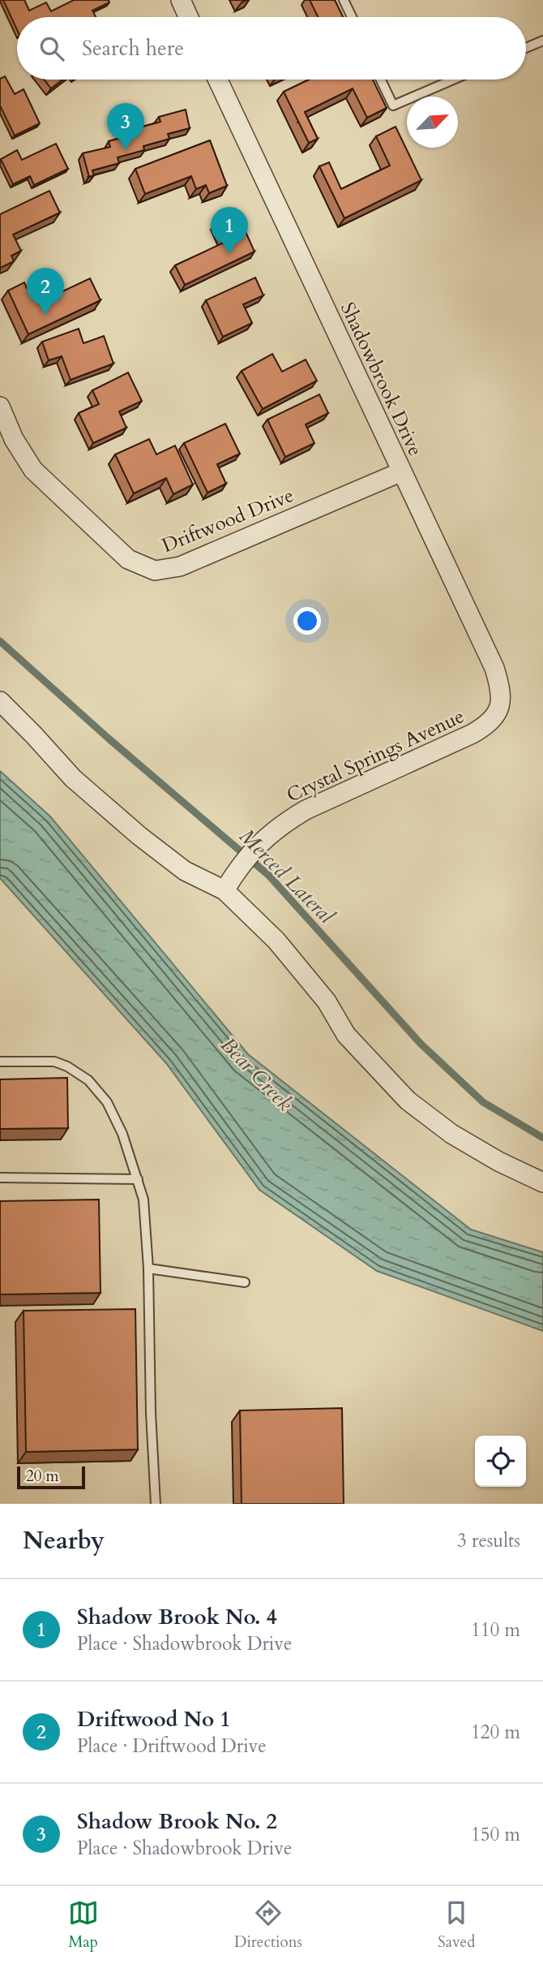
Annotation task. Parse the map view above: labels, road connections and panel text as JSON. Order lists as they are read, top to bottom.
{
  "streets": {
    "street": ["Shadowbrook Drive", "Driftwood Drive", "Crystal Springs Avenue"]
  },
  "crossings": [
    ["Shadowbrook Drive", "Driftwood Drive"],
    ["Shadowbrook Drive", "Crystal Springs Avenue"]
  ],
  "water": ["Merced Lateral", "Bear Creek"],
  "scale_bar": "20 m",
  "north": "top right",
  "page": {
    "search": "Search here",
    "pins": ["3", "1", "2"],
    "scale": "20 m",
    "heading": ["Nearby", "3 results"],
    "list": [
      {
        "mark": "1",
        "name": "Shadow Brook No. 4",
        "note": "Place · Shadowbrook Drive",
        "value": "110 m"
      },
      {
        "mark": "2",
        "name": "Driftwood No 1",
        "note": "Place · Driftwood Drive",
        "value": "120 m"
      },
      {
        "mark": "3",
        "name": "Shadow Brook No. 2",
        "note": "Place · Shadowbrook Drive",
        "value": "150 m"
      }
    ],
    "nav": ["Map", "Directions", "Saved"]
  }
}
